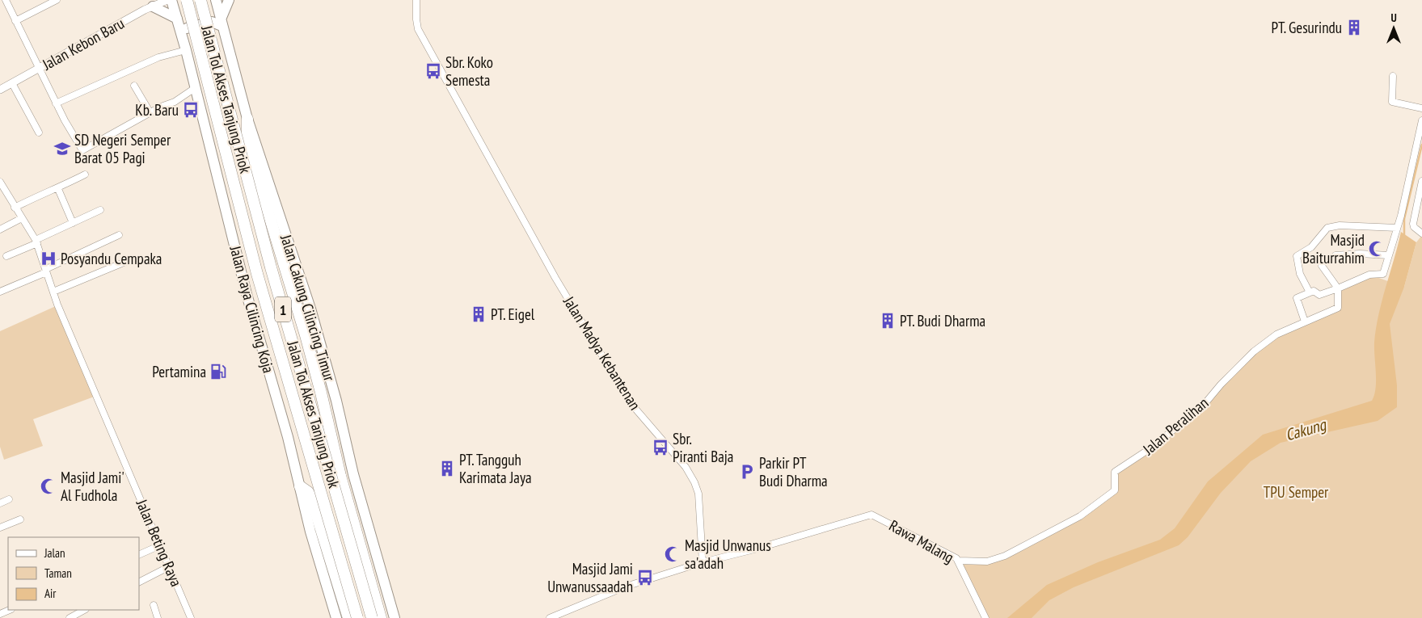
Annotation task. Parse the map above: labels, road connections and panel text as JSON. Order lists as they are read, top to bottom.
{
  "streets": {
    "highway": [
      "Jalan Tol Akses Tanjung Priok",
      "Jalan Cakung Cilincing Timur",
      "Jalan Raya Cilincing Koja",
      "1"
    ],
    "street": [
      "Jalan Kebon Baru",
      "Jalan Madya Kebantenan",
      "Jalan Peralihan",
      "Rawa Malang",
      "Jalan Beting Raya"
    ]
  },
  "crossings": [
    ["Jalan Madya Kebantenan", "Rawa Malang"],
    ["Jalan Peralihan", "Rawa Malang"]
  ],
  "water": ["Cakung"],
  "parks": ["TPU Semper"],
  "places": {
    "building": [
      "PT. Gesurindu",
      "PT. Eigel",
      "PT. Budi Dharma",
      "PT. Tangguh Karimata Jaya"
    ],
    "bus stop": [
      "Sbr. Koko Semesta",
      "Kb. Baru",
      "Sbr. Piranti Baja",
      "Masjid Jami Unwanussaadah"
    ],
    "school or university": ["SD Negeri Semper Barat 05 Pagi"],
    "mosque": ["Masjid Baiturrahim", "Masjid Jami' Al Fudhola", "Masjid Unwanus sa'adah"],
    "hospital": ["Posyandu Cempaka"],
    "fuel station": ["Pertamina"],
    "parking": ["Parkir PT Budi Dharma"]
  },
  "legend": ["Jalan", "Taman", "Air"],
  "north": "top"
}
